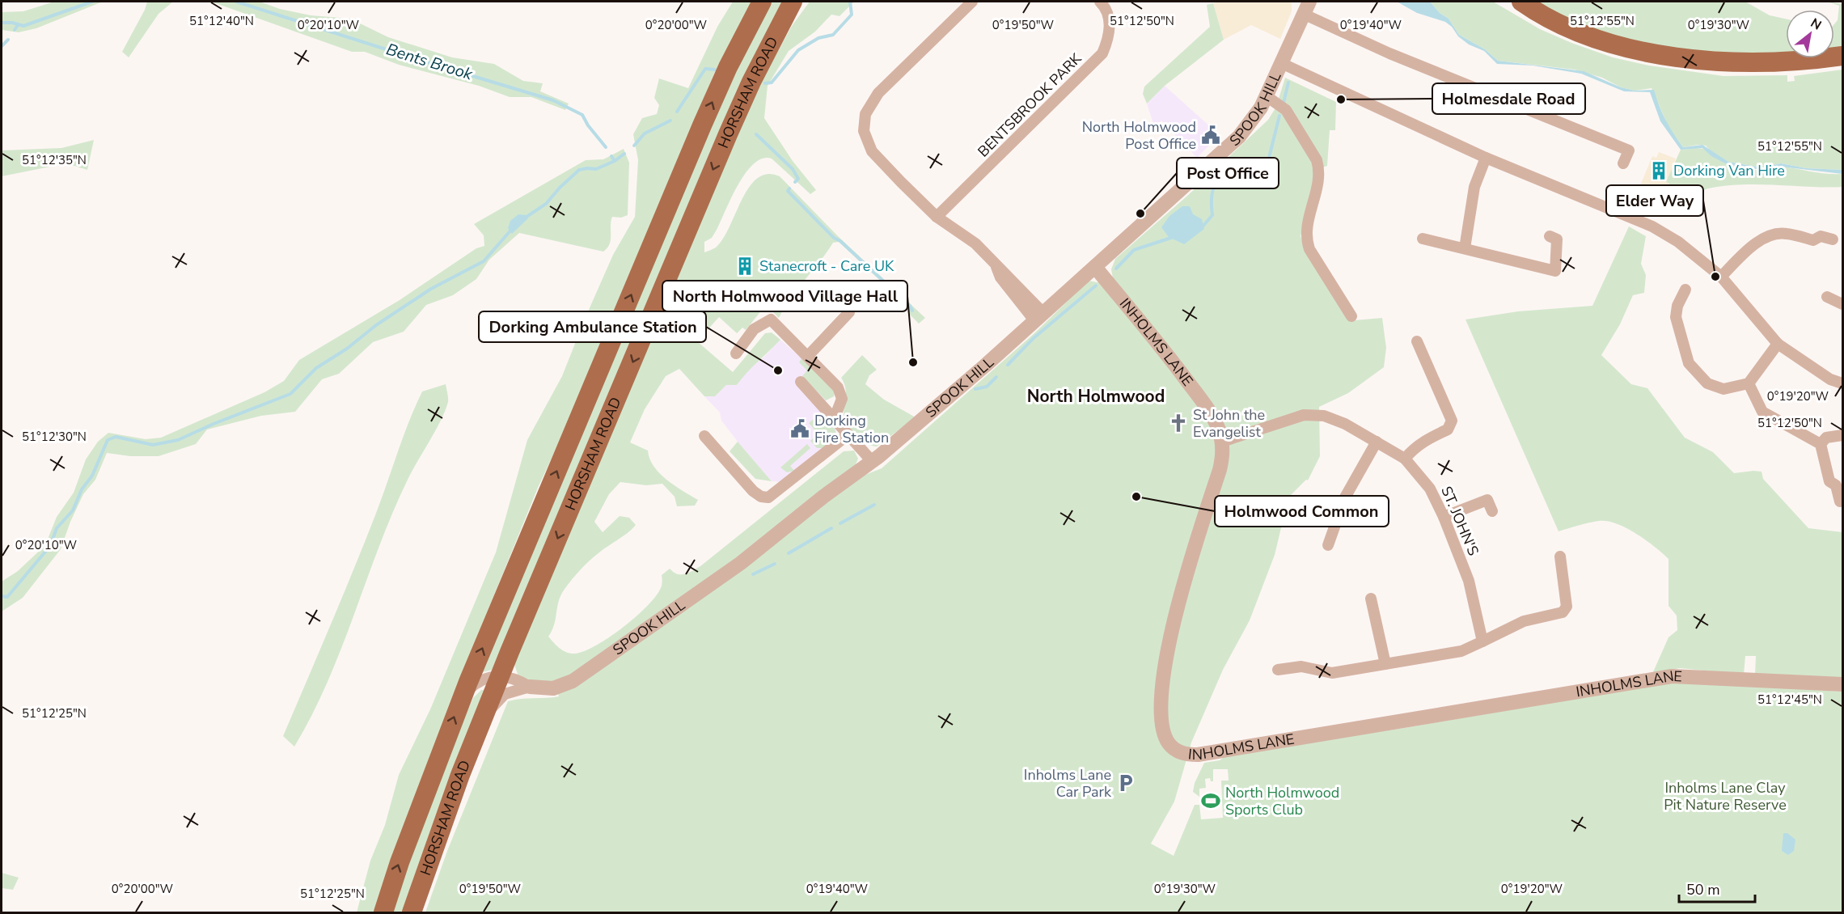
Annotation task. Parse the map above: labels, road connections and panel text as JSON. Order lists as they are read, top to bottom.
{
  "streets": {
    "highway": ["HORSHAM ROAD"],
    "street": [
      "BENTSBROOK PARK",
      "SPOOK HILL",
      "INHOLMS LANE",
      "ST. JOHN'S"
    ]
  },
  "crossings": [
    ["HORSHAM ROAD", "SPOOK HILL"],
    ["SPOOK HILL", "INHOLMS LANE"],
    ["INHOLMS LANE", "ST. JOHN'S"]
  ],
  "districts": ["North Holmwood"],
  "water": ["Bents Brook"],
  "parks": ["Inholms Lane Clay Pit Nature Reserve"],
  "places": {
    "other": [
      "Holmesdale Road",
      "Post Office",
      "Elder Way",
      "North Holmwood Village Hall",
      "Dorking Ambulance Station",
      "Holmwood Common"
    ],
    "public building": ["North Holmwood Post Office", "Dorking Fire Station"],
    "building": ["Dorking Van Hire", "Stanecroft - Care UK"],
    "church": ["St John the Evangelist"],
    "parking": ["Inholms Lane Car Park"],
    "sports": ["North Holmwood Sports Club"]
  },
  "scale_bar": "50 m",
  "north": "top right",
  "coordinates": [
    "51°12'40\"N",
    "51°12'50\"N",
    "51°12'55\"N",
    "0°20'10\"W",
    "0°20'00\"W",
    "0°19'50\"W",
    "0°19'40\"W",
    "0°19'30\"W",
    "51°12'35\"N",
    "0°19'20\"W",
    "51°12'30\"N",
    "51°12'45\"N",
    "51°12'25\"N"
  ]
}
